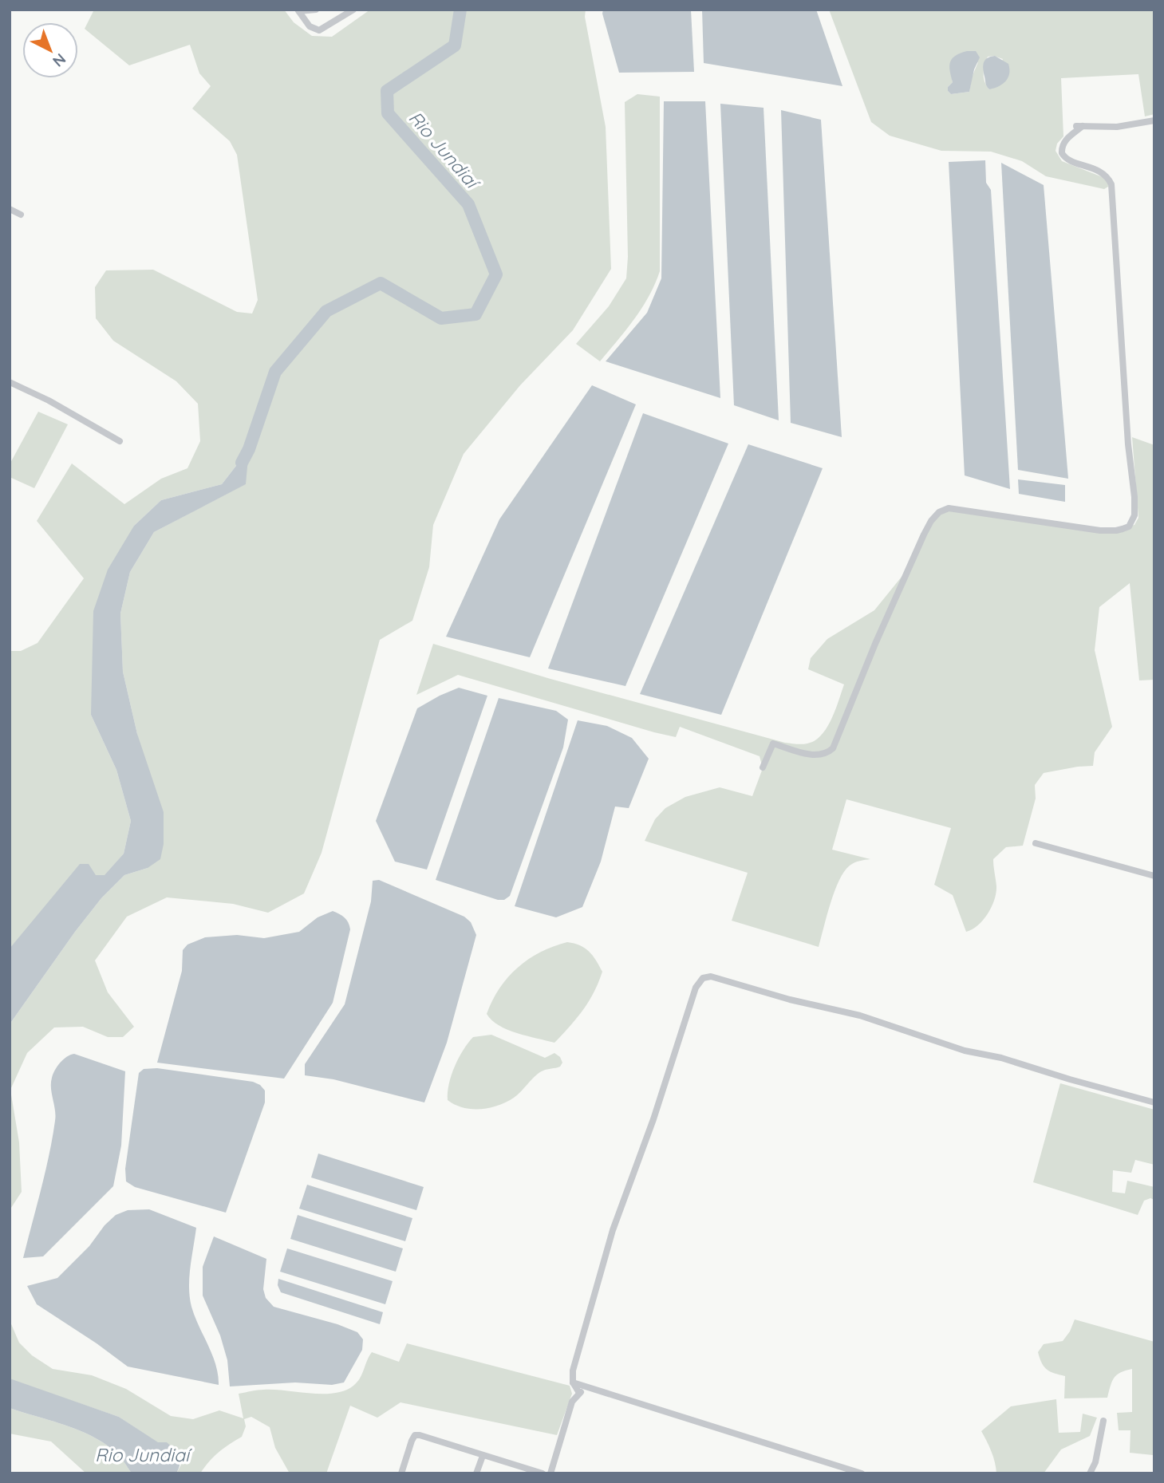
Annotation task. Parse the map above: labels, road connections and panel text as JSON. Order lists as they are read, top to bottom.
{
  "water": ["Rio Jundiaí"],
  "north": "bottom right"
}
